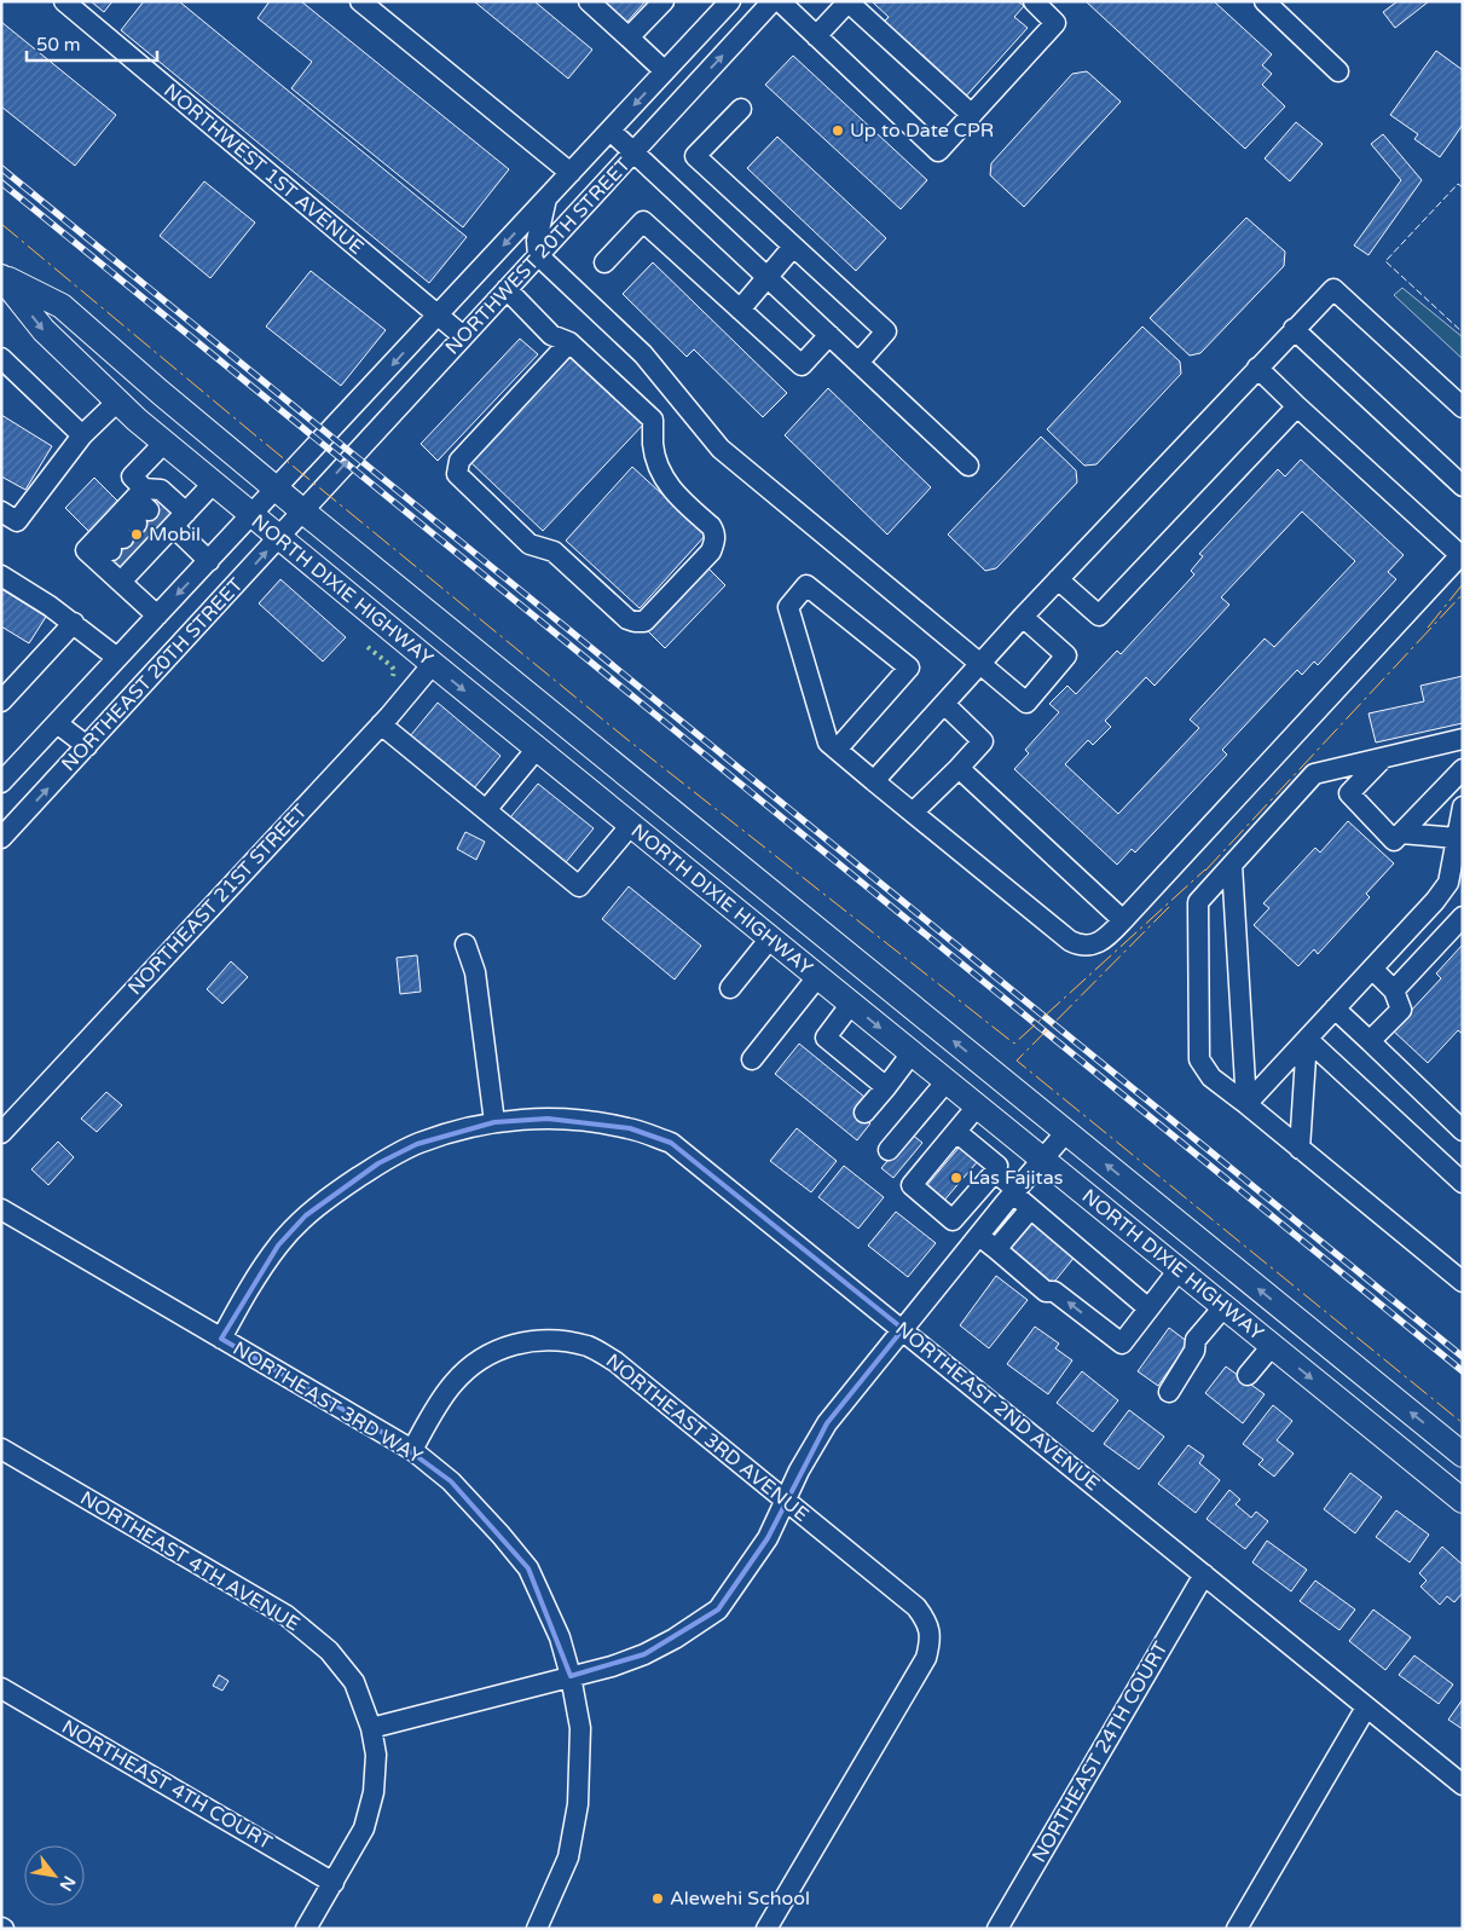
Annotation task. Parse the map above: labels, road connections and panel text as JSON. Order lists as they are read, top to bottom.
{
  "streets": {
    "main road": ["NORTH DIXIE HIGHWAY"],
    "street": [
      "NORTHWEST 1ST AVENUE",
      "NORTHWEST 20TH STREET",
      "NORTHEAST 20TH STREET",
      "NORTHEAST 21ST STREET",
      "NORTHEAST 3RD WAY",
      "NORTHEAST 2ND AVENUE",
      "NORTHEAST 3RD AVENUE",
      "NORTHEAST 4TH AVENUE",
      "NORTHEAST 24TH COURT",
      "NORTHEAST 4TH COURT"
    ]
  },
  "crossings": [
    ["NORTHWEST 1ST AVENUE", "NORTHWEST 20TH STREET"],
    ["NORTHWEST 20TH STREET", "NORTH DIXIE HIGHWAY"],
    ["NORTHWEST 20TH STREET", "NORTHEAST 20TH STREET"],
    ["NORTH DIXIE HIGHWAY", "NORTHEAST 20TH STREET"],
    ["NORTH DIXIE HIGHWAY", "NORTHEAST 21ST STREET"],
    ["NORTHEAST 3RD WAY", "NORTHEAST 2ND AVENUE"],
    ["NORTHEAST 3RD WAY", "NORTHEAST 3RD AVENUE"],
    ["NORTHEAST 2ND AVENUE", "NORTHEAST 24TH COURT"],
    ["NORTHEAST 4TH AVENUE", "NORTHEAST 4TH COURT"]
  ],
  "places": [
    "Up to Date CPR",
    "Mobil",
    "Las Fajitas",
    "Alewehi School"
  ],
  "scale_bar": "50 m",
  "north": "bottom right"
}
